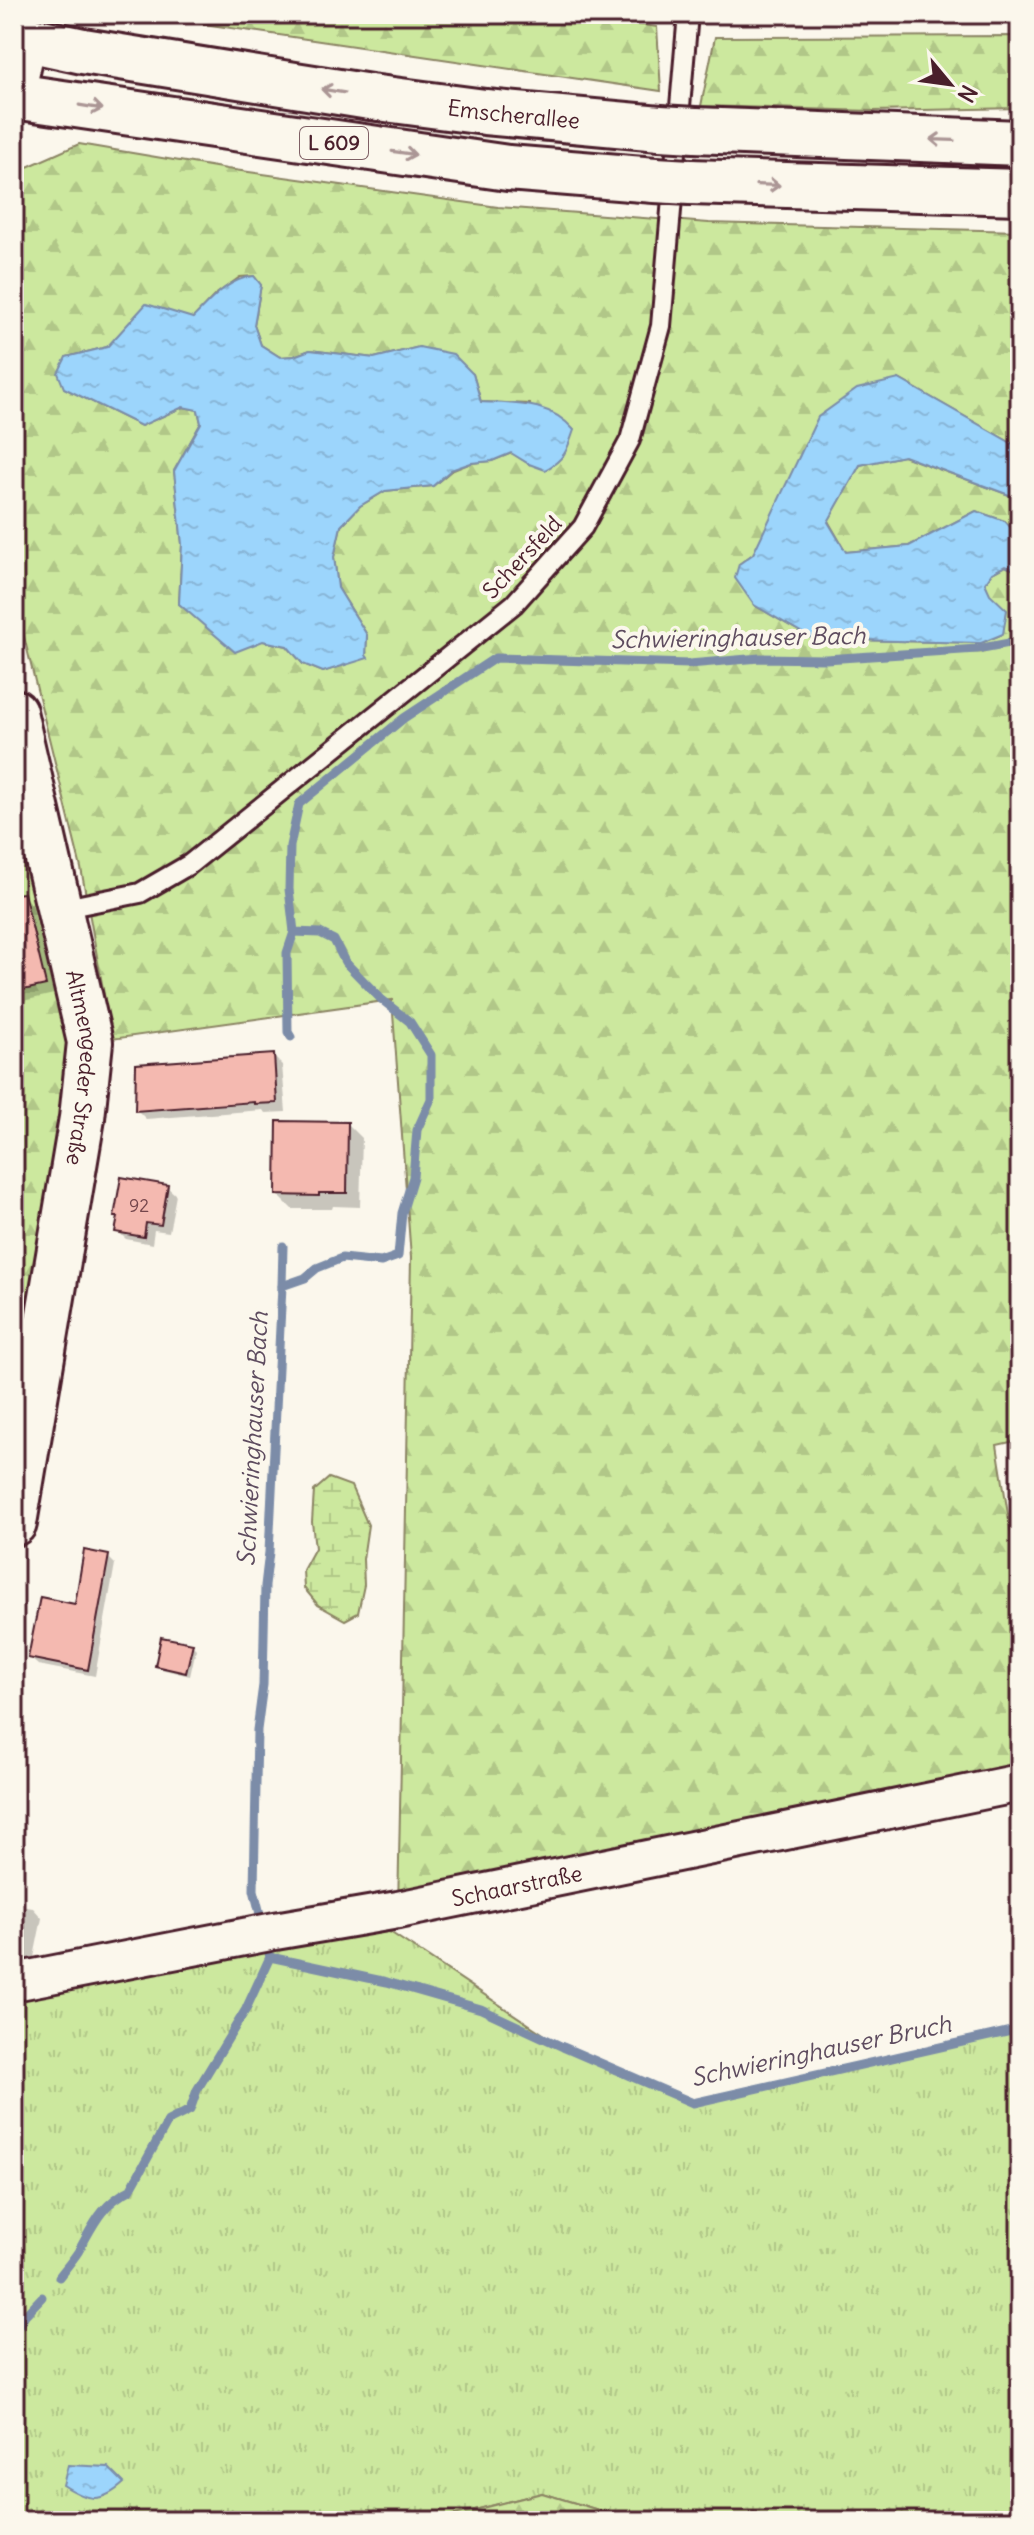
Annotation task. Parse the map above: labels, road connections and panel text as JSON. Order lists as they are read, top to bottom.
{
  "streets": {
    "main road": ["Emscherallee", "L 609", "Altmengeder Straße"],
    "street": ["Schaarstraße"],
    "lane": ["Schersfeld"]
  },
  "crossings": [
    ["Schersfeld", "Altmengeder Straße"]
  ],
  "water": ["Schwieringhauser Bach", "Schwieringhauser Bruch"],
  "house_numbers": ["92"],
  "north": "bottom right"
}
